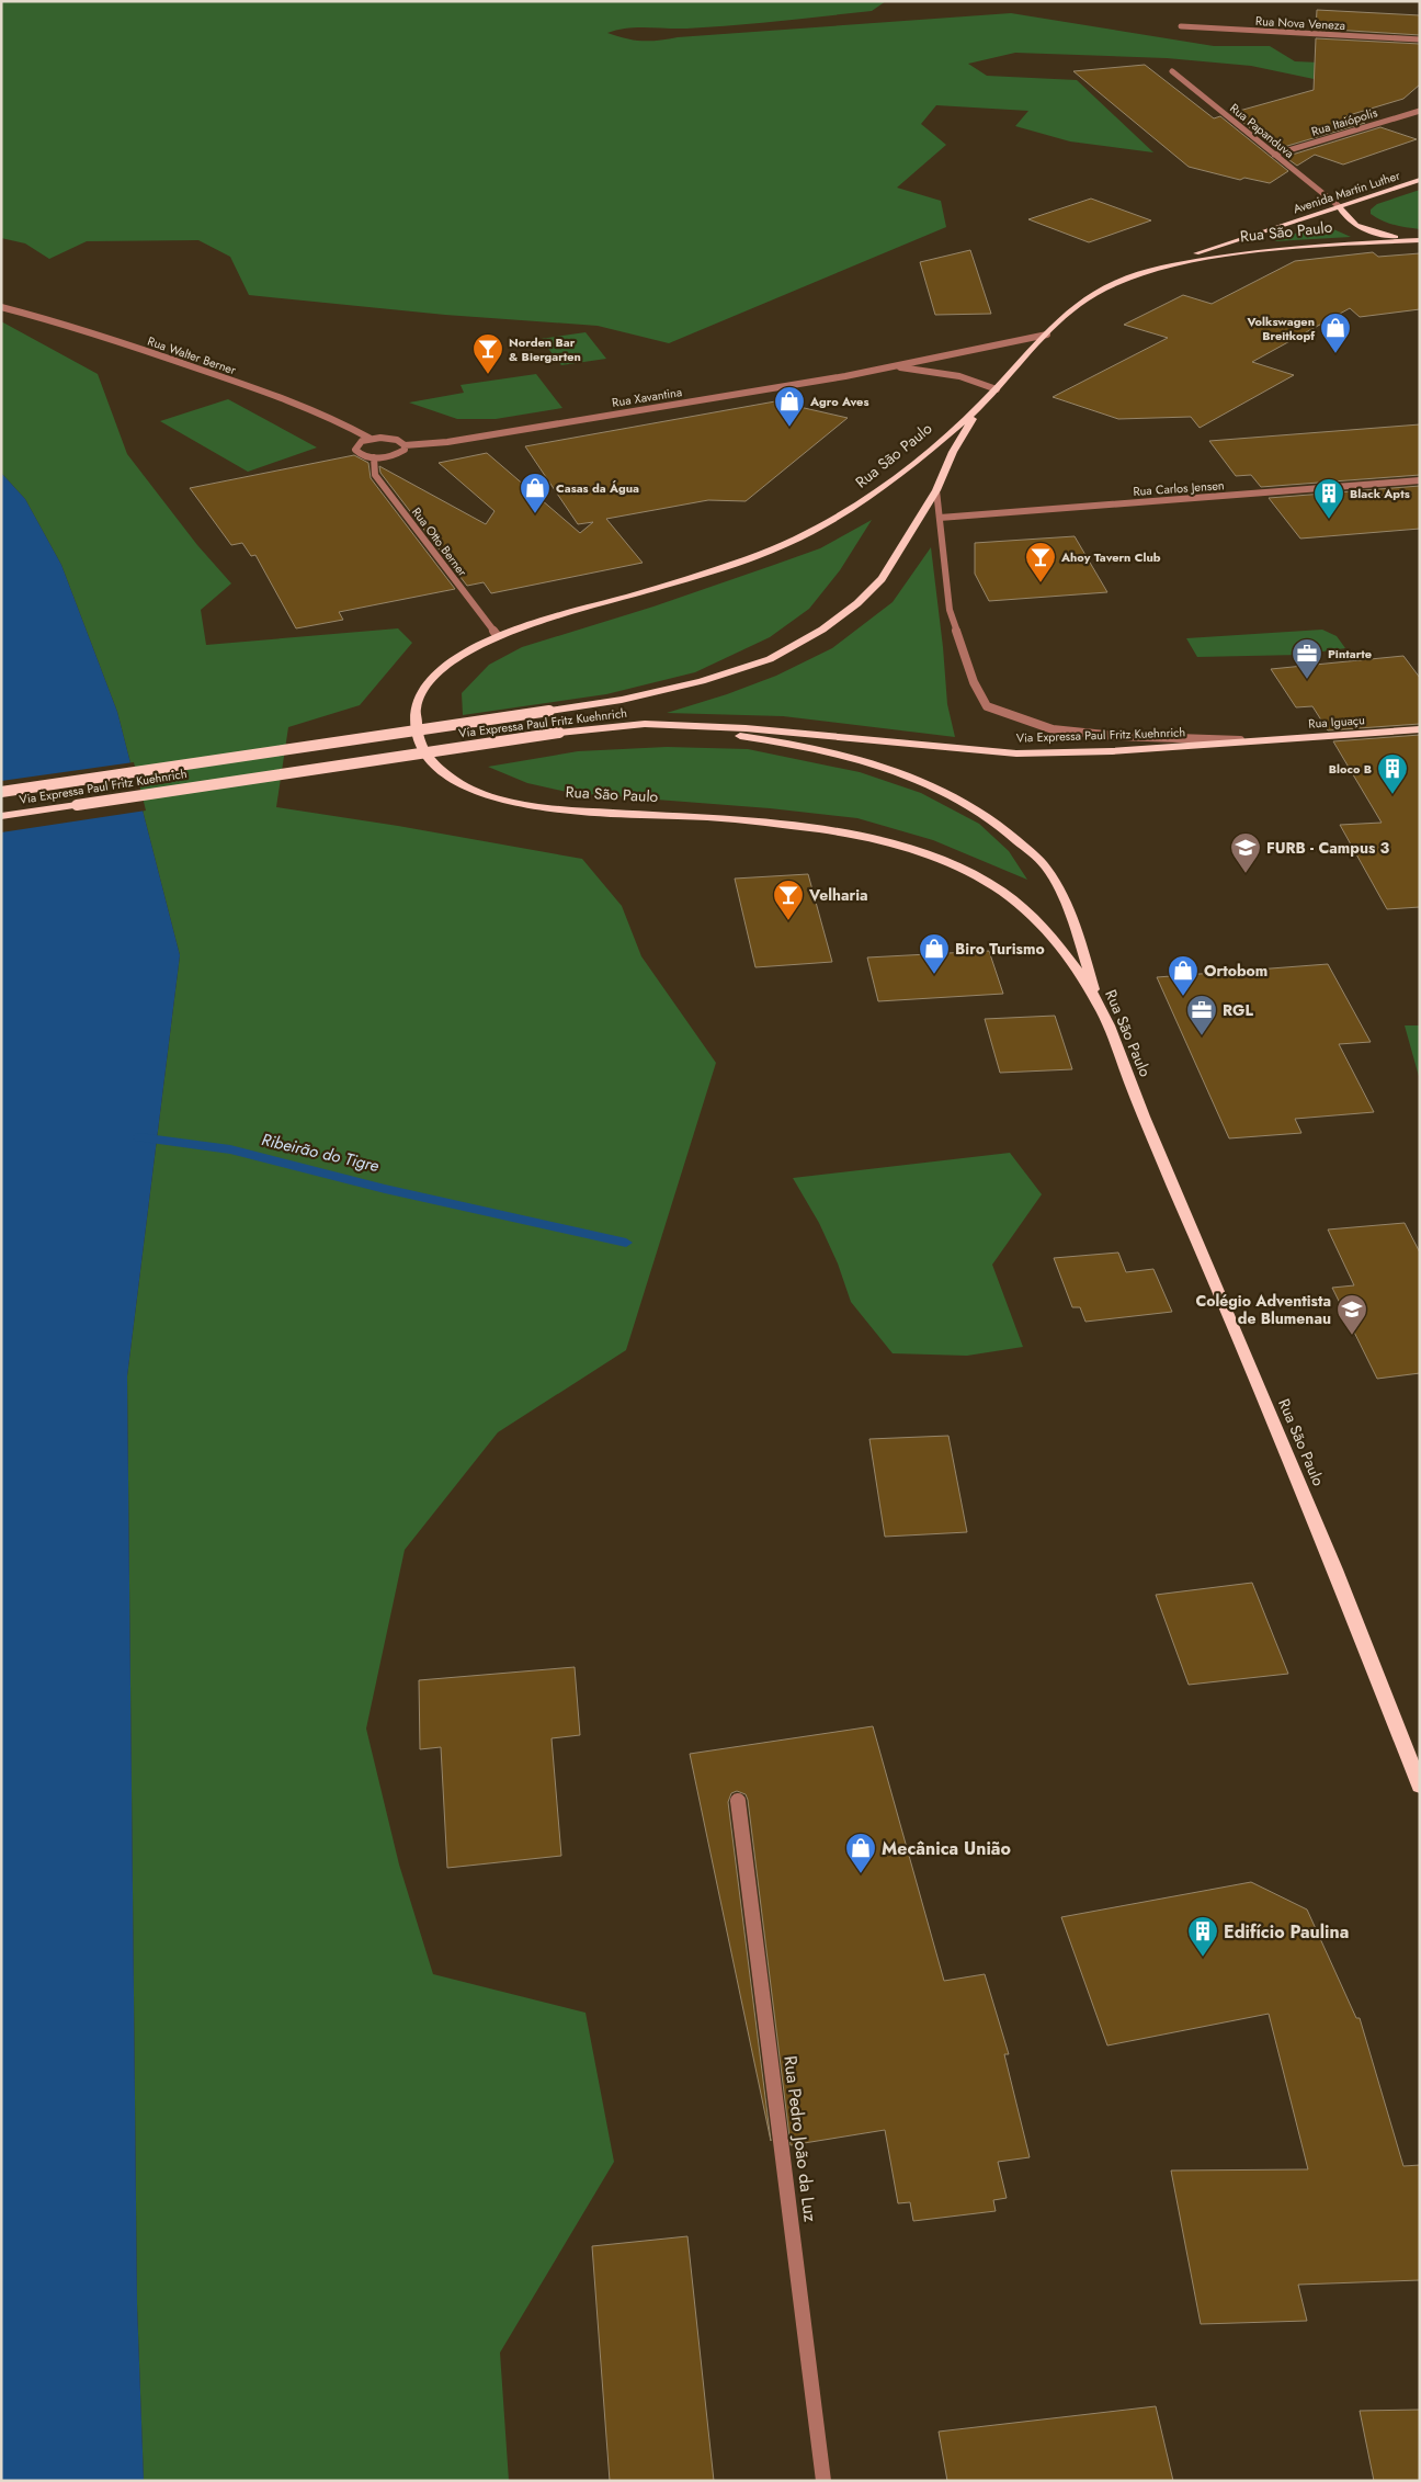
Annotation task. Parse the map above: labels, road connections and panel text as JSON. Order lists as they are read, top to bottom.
{
  "streets": {
    "main road": [
      "Avenida Martin Luther",
      "Rua São Paulo",
      "Rua Iguaçu",
      "Via Expressa Paul Fritz Kuehnrich"
    ],
    "street": [
      "Rua Nova Veneza",
      "Rua Itaiópolis",
      "Rua Papanduva",
      "Rua Walter Berner",
      "Rua Xavantina",
      "Rua Carlos Jensen",
      "Rua Otto Berner",
      "Rua Pedro João da Luz"
    ]
  },
  "crossings": [
    ["Rua Itaiópolis", "Rua Papanduva"],
    ["Rua Papanduva", "Avenida Martin Luther"],
    ["Rua Papanduva", "Rua São Paulo"],
    ["Avenida Martin Luther", "Rua São Paulo"],
    ["Rua São Paulo", "Rua Xavantina"],
    ["Rua São Paulo", "Rua Otto Berner"],
    ["Rua São Paulo", "Via Expressa Paul Fritz Kuehnrich"],
    ["Rua Iguaçu", "Via Expressa Paul Fritz Kuehnrich"]
  ],
  "water": ["Ribeirão do Tigre"],
  "places": {
    "shop": [
      "Volkswagen Breitkopf",
      "Agro Aves",
      "Casas da Água",
      "Biro Turismo",
      "Ortobom",
      "Mecânica União"
    ],
    "bar": ["Norden Bar & Biergarten", "Ahoy Tavern Club", "Velharia"],
    "building": ["Black Apts", "Bloco B", "Edifício Paulina"],
    "office": ["Pintarte", "RGL"],
    "school or university": ["FURB - Campus 3", "Colégio Adventista de Blumenau"]
  }
}
